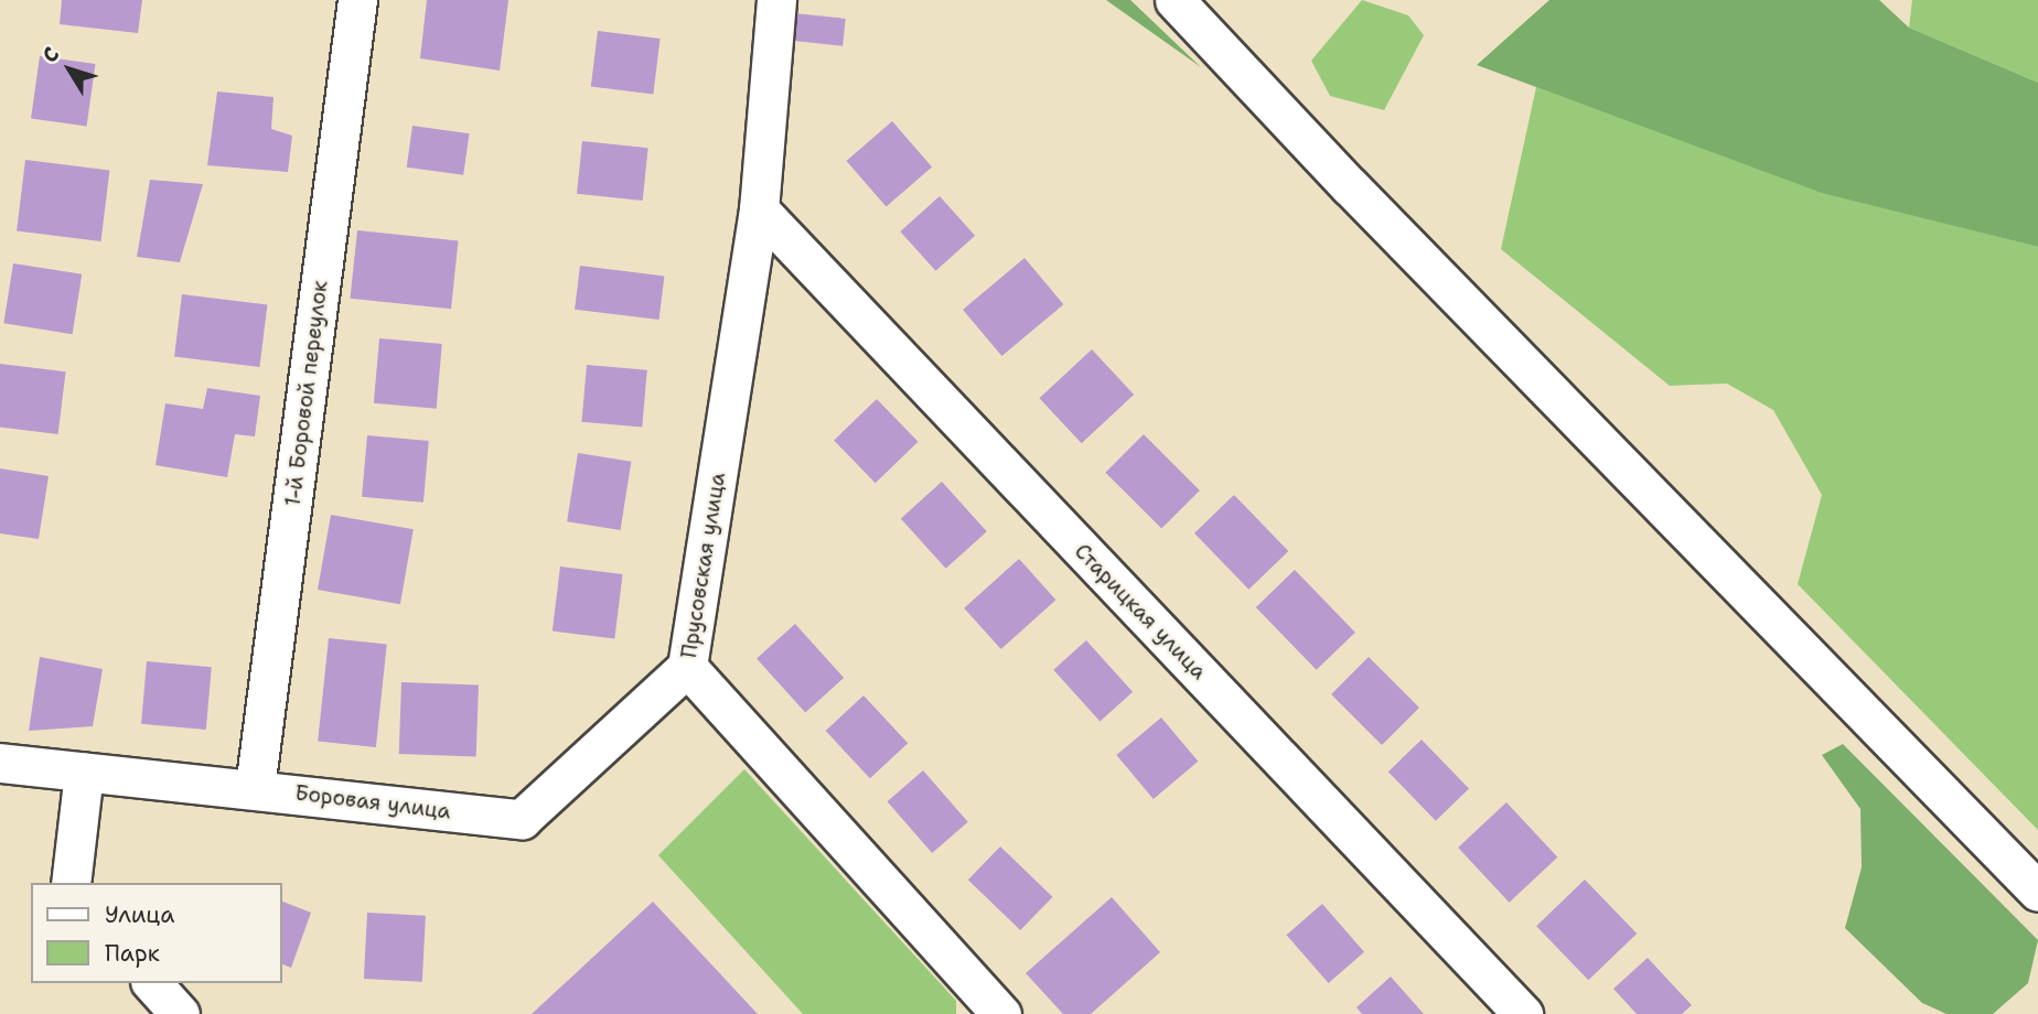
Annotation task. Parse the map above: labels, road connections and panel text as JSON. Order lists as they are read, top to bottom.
{
  "streets": {
    "street": [
      "1-й Боровой переулок",
      "Прусовская улица",
      "Старицкая улица",
      "Боровая улица"
    ]
  },
  "crossings": [
    ["1-й Боровой переулок", "Боровая улица"],
    ["Прусовская улица", "Старицкая улица"],
    ["Прусовская улица", "Боровая улица"]
  ],
  "legend": ["Улица", "Парк"],
  "north": "top left"
}
